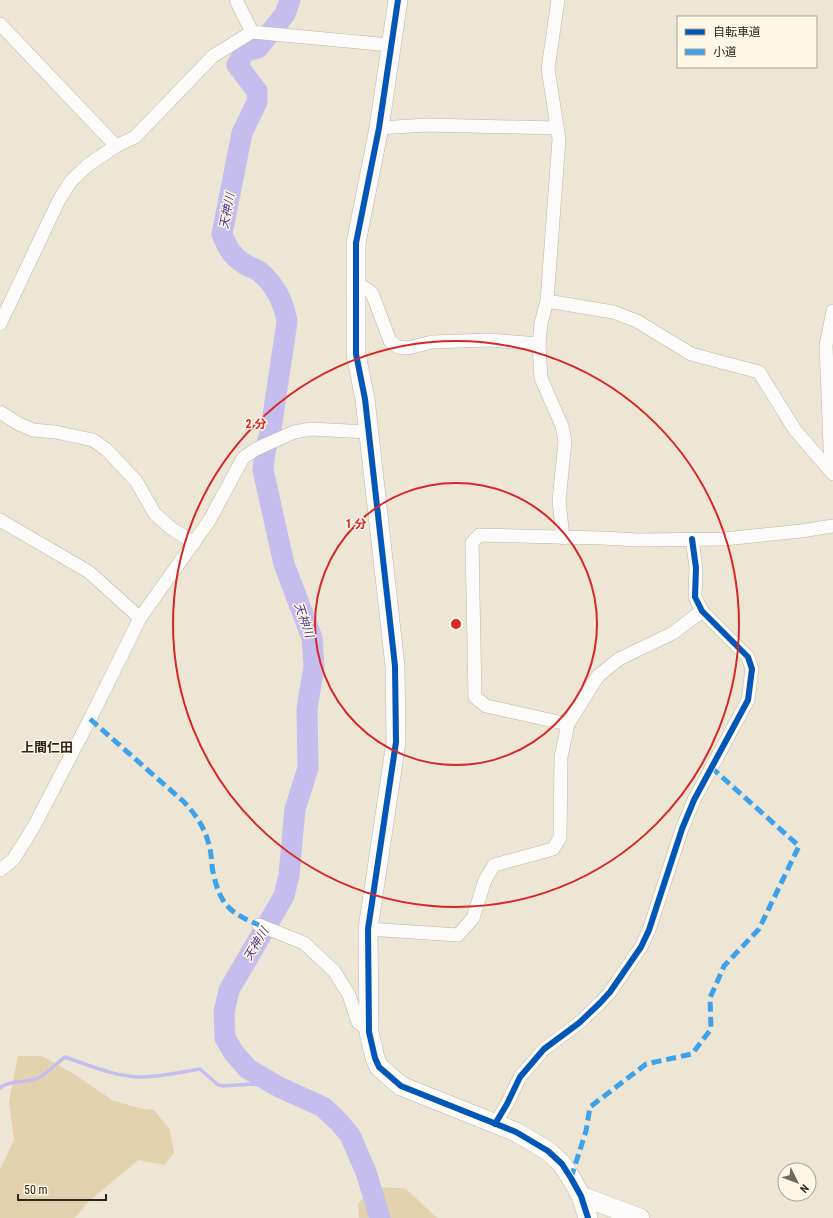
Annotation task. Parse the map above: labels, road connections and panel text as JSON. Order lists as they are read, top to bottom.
{
  "districts": ["上間仁田"],
  "water": ["天神川"],
  "legend": ["自転車道", "小道"],
  "scale_bar": "50 m",
  "north": "bottom right",
  "rings": ["2 分", "1 分"]
}
